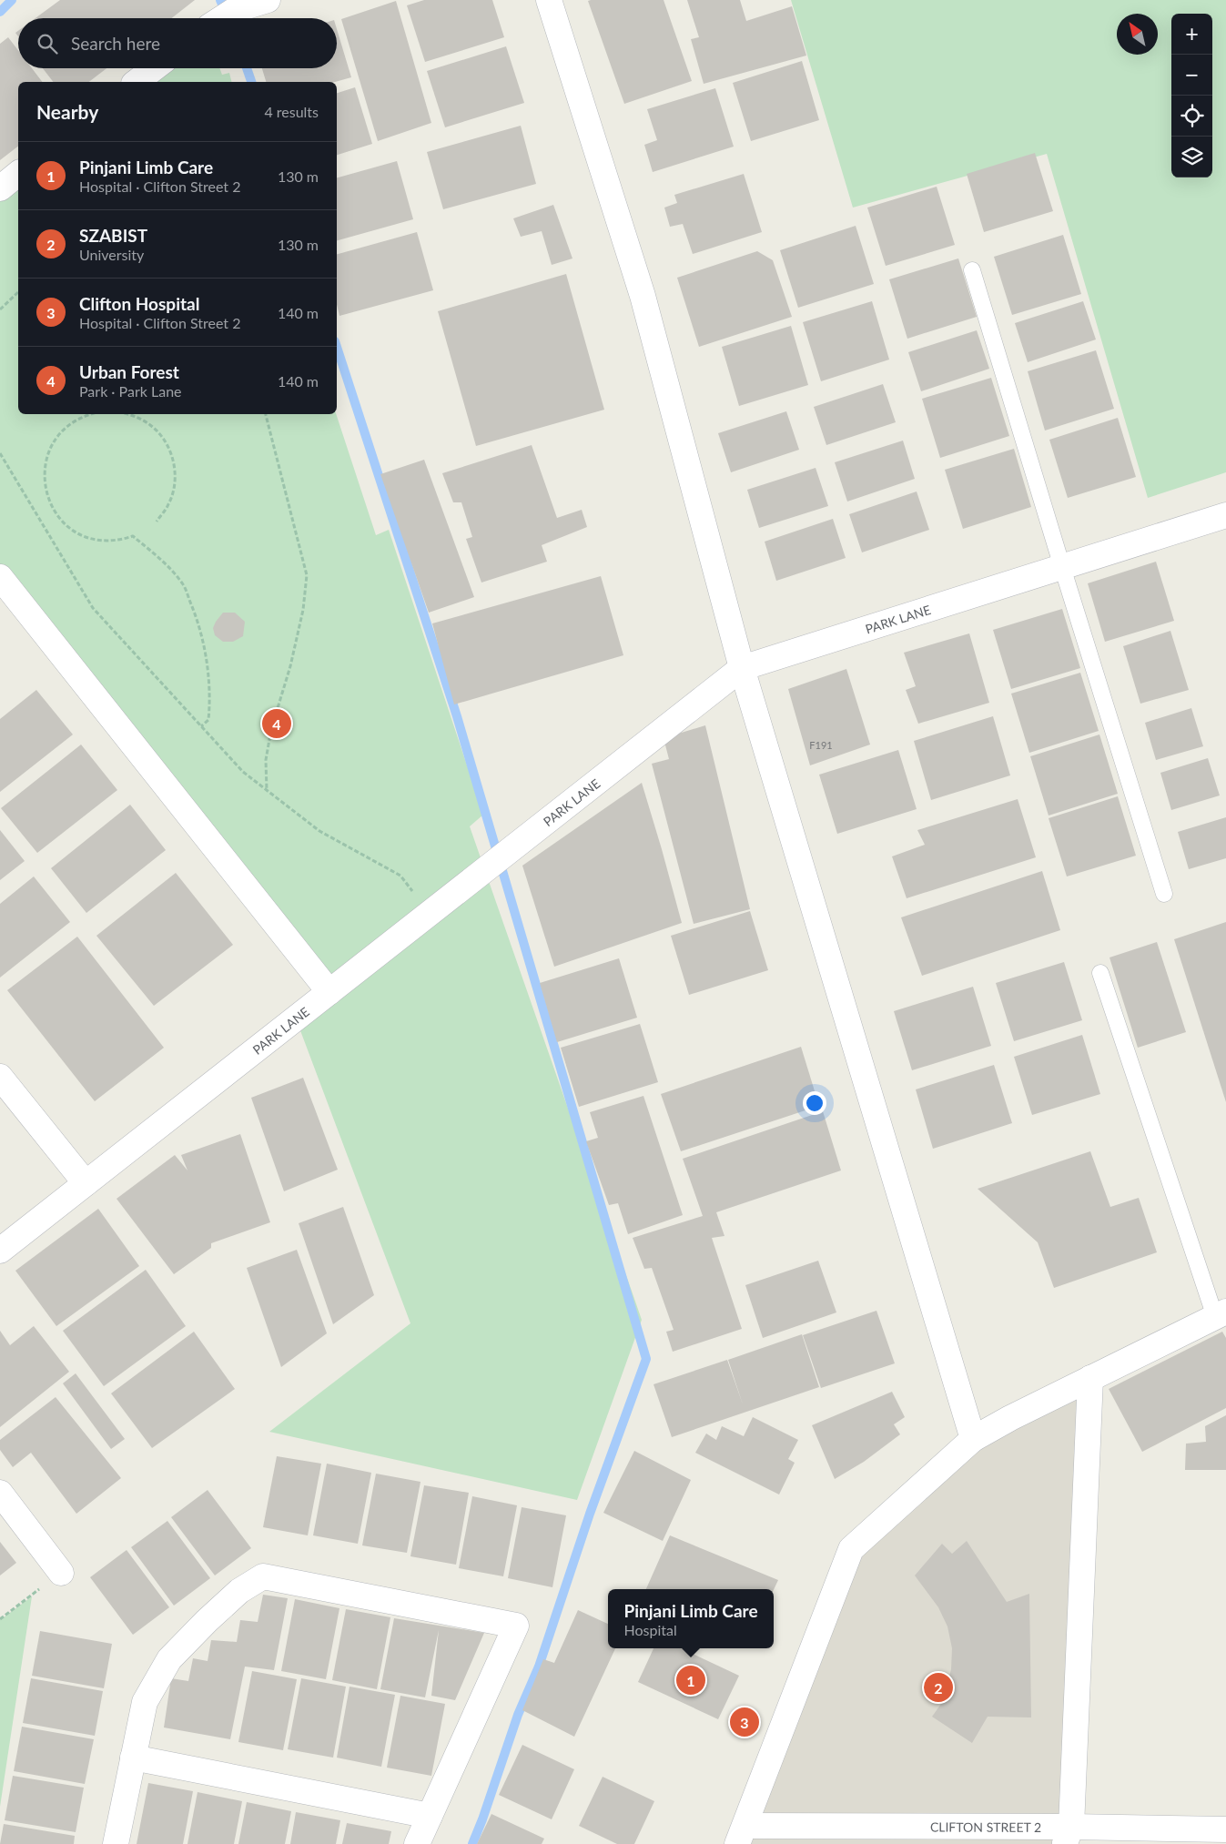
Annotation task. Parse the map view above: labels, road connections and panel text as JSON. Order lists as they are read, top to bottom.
{
  "streets": {
    "street": ["PARK LANE", "CLIFTON STREET 2"]
  },
  "house_numbers": ["F191"],
  "north": "top left",
  "page": {
    "map_buttons": ["+", "−"],
    "search": "Search here",
    "heading": ["Nearby", "4 results"],
    "list": [
      {
        "mark": "1",
        "name": "Pinjani Limb Care",
        "note": "Hospital · Clifton Street 2",
        "value": "130 m"
      },
      {
        "mark": "2",
        "name": "SZABIST",
        "note": "University",
        "value": "130 m"
      },
      {
        "mark": "3",
        "name": "Clifton Hospital",
        "note": "Hospital · Clifton Street 2",
        "value": "140 m"
      },
      {
        "mark": "4",
        "name": "Urban Forest",
        "note": "Park · Park Lane",
        "value": "140 m"
      }
    ],
    "pins": [
      "4",
      "1",
      "2",
      "3"
    ],
    "popup": ["Pinjani Limb Care", "Hospital"]
  }
}
